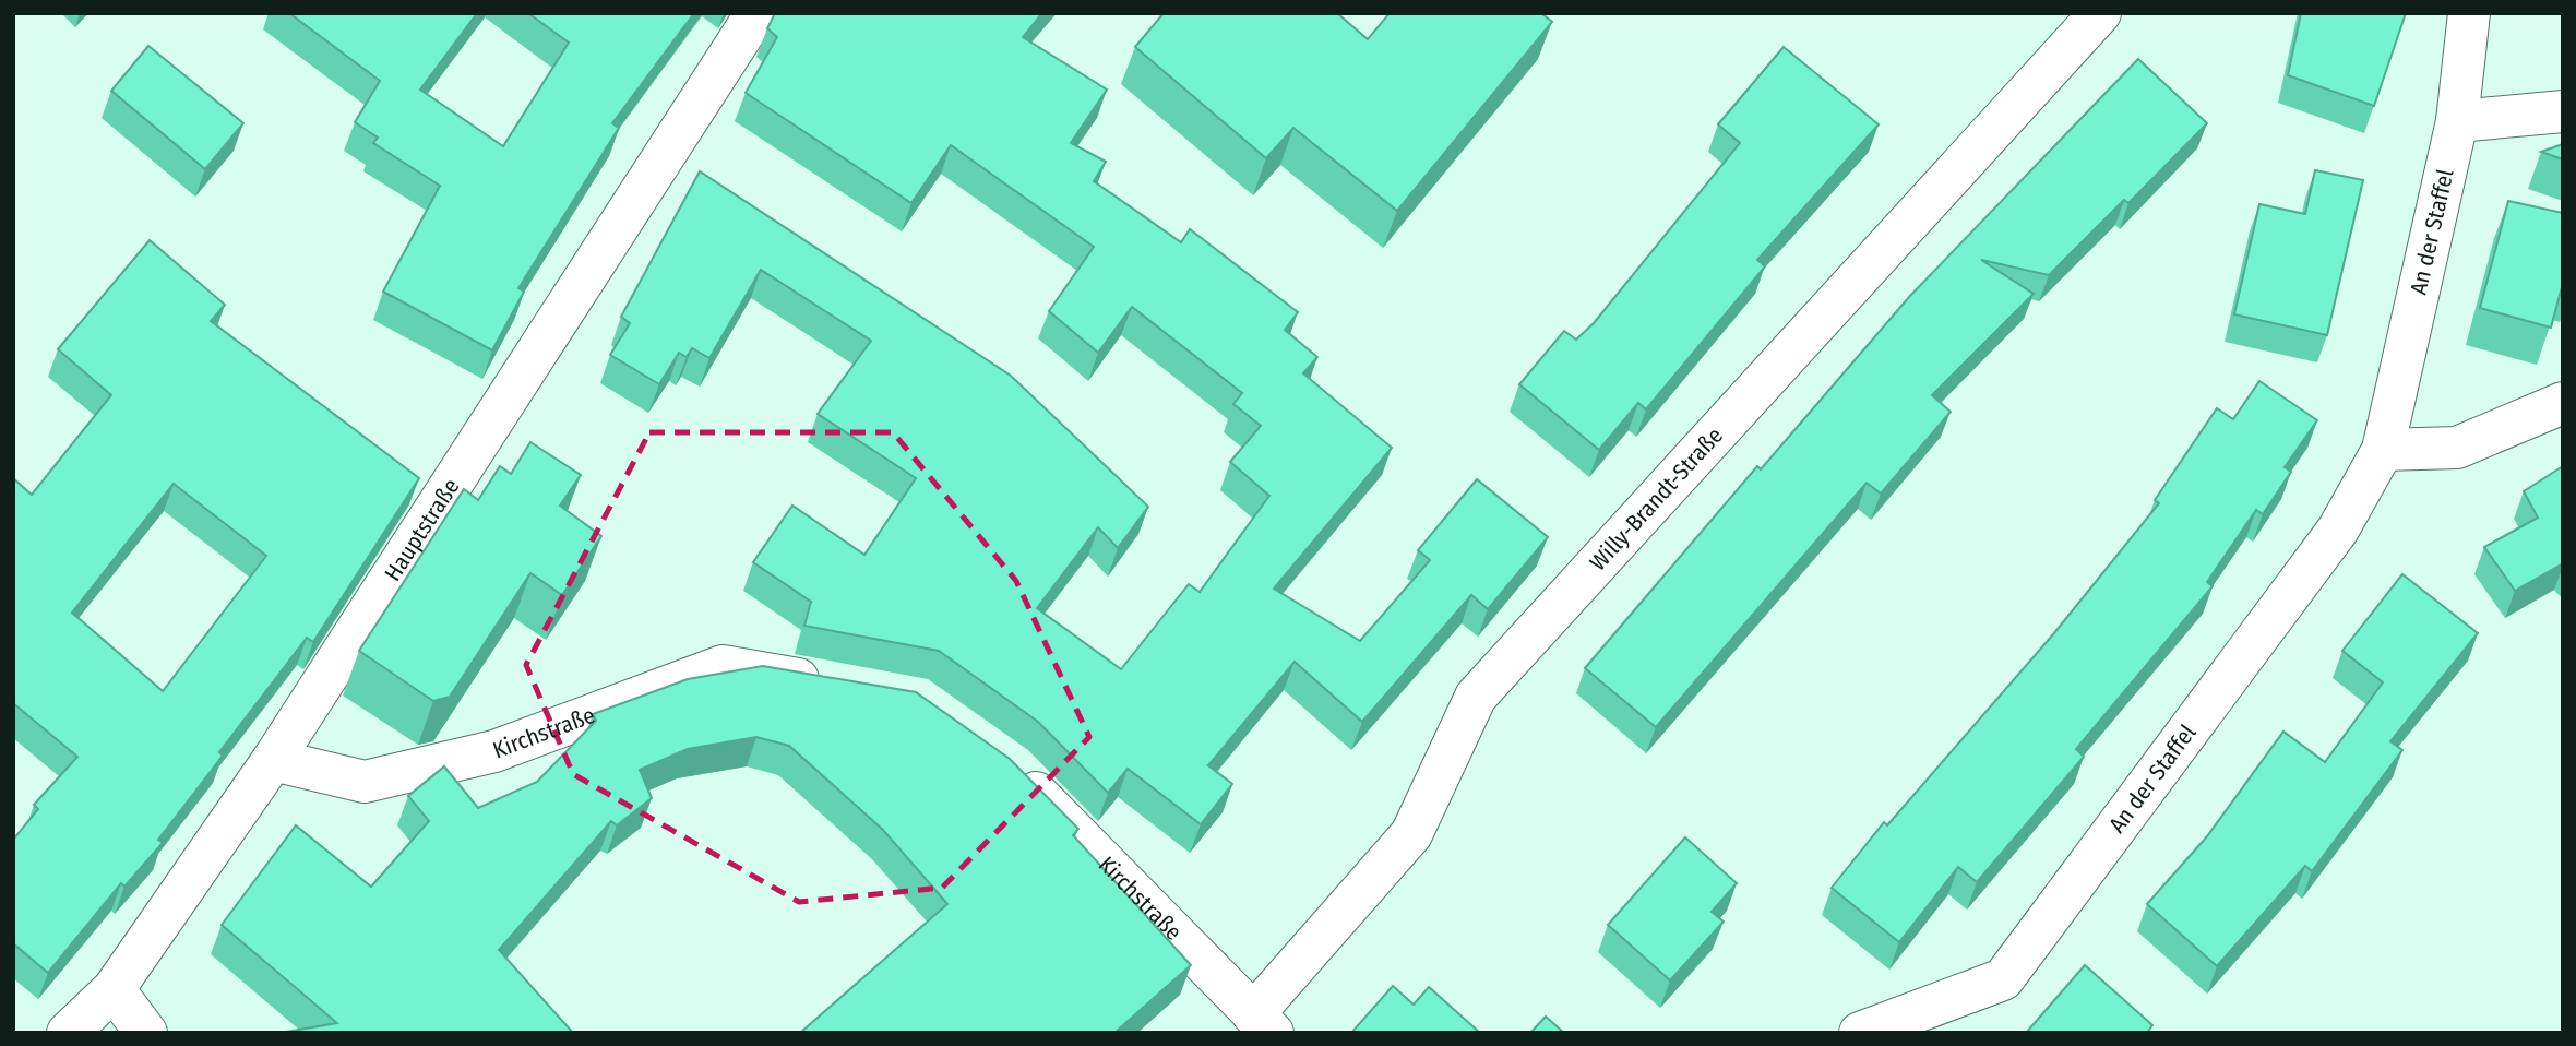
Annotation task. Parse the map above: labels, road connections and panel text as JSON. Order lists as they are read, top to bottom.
{
  "streets": {
    "street": [
      "An der Staffel",
      "Willy-Brandt-Straße",
      "Hauptstraße",
      "Kirchstraße"
    ]
  },
  "crossings": [
    ["Willy-Brandt-Straße", "Kirchstraße"],
    ["Hauptstraße", "Kirchstraße"]
  ]
}
